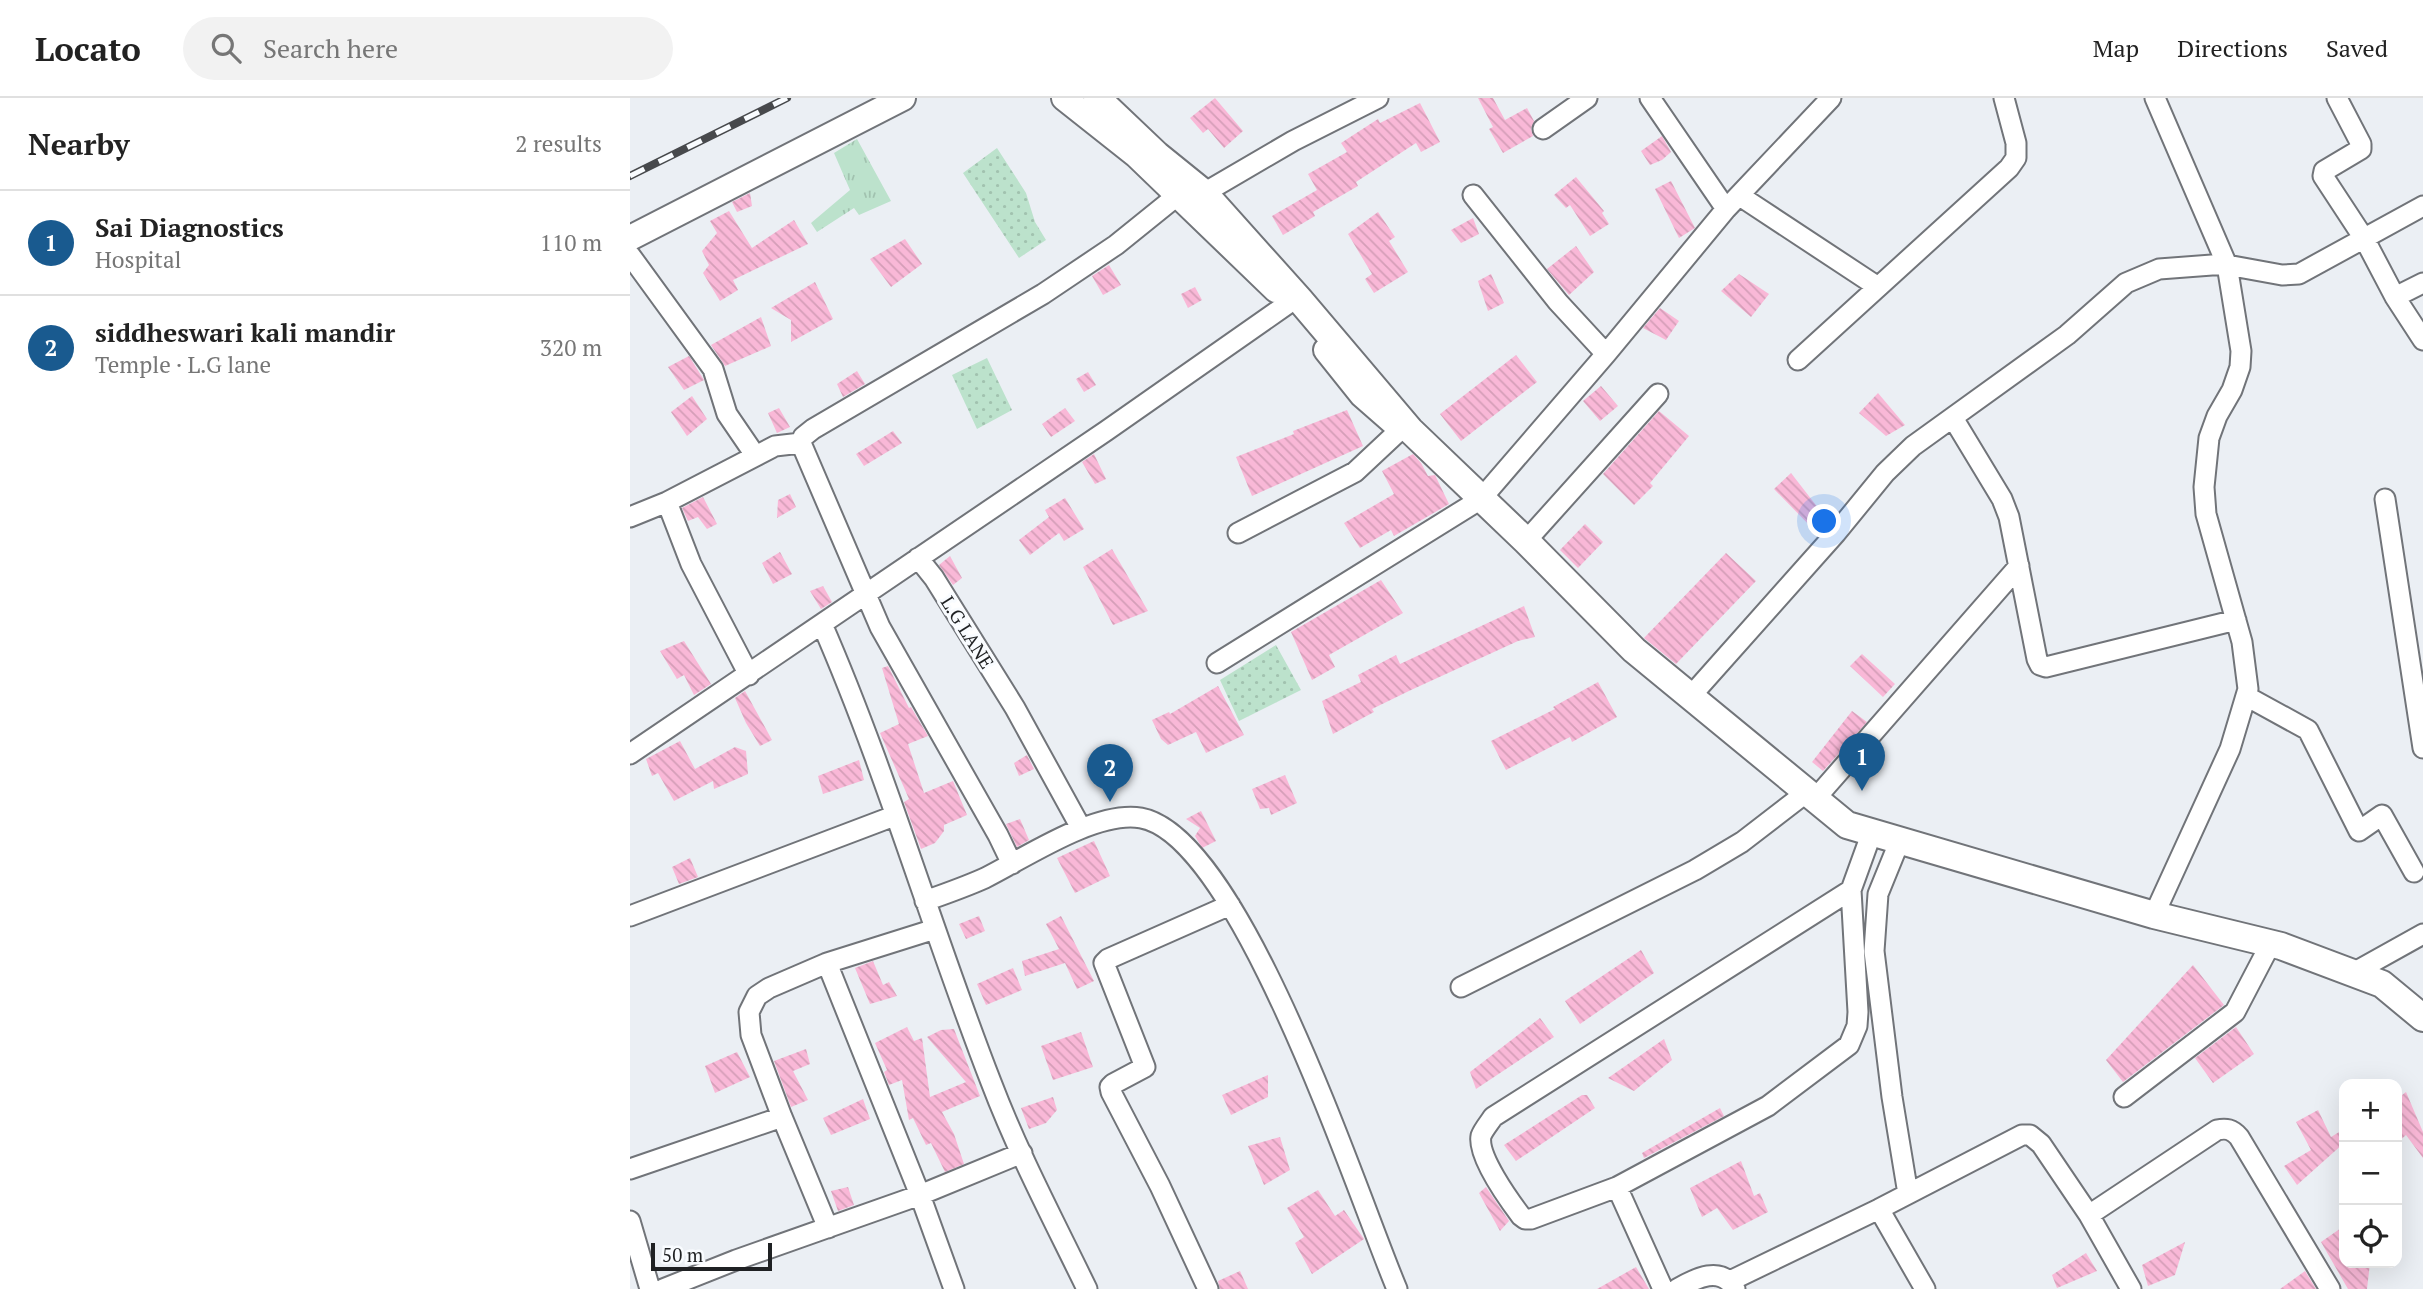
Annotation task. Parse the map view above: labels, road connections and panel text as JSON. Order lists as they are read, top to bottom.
{
  "streets": {
    "street": ["L.G LANE"]
  },
  "scale_bar": "50 m",
  "page": {
    "header": "Locato",
    "search": "Search here",
    "nav": ["Map", "Directions", "Saved"],
    "heading": ["Nearby", "2 results"],
    "list": [
      {
        "mark": "1",
        "name": "Sai Diagnostics",
        "note": "Hospital",
        "value": "110 m"
      },
      {
        "mark": "2",
        "name": "siddheswari kali mandir",
        "note": "Temple · L.G lane",
        "value": "320 m"
      }
    ],
    "pins": ["1", "2"],
    "map_buttons": ["+", "−"],
    "scale": "50 m"
  }
}
